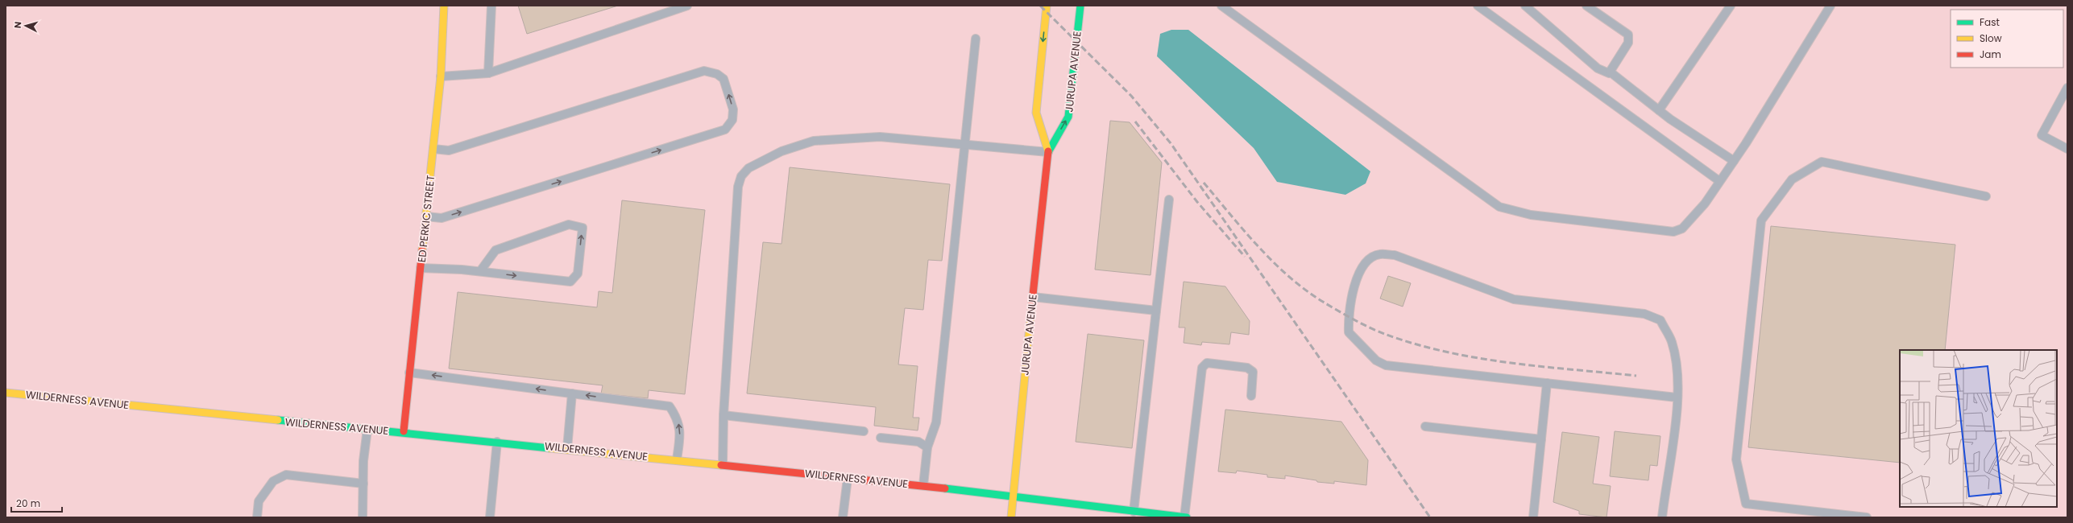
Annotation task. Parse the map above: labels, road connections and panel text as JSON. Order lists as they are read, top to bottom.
{
  "streets": {
    "street": ["JURUPA AVENUE", "ED PERKIC STREET", "WILDERNESS AVENUE"]
  },
  "crossings": [
    ["JURUPA AVENUE", "WILDERNESS AVENUE"],
    ["ED PERKIC STREET", "WILDERNESS AVENUE"]
  ],
  "legend": ["Fast", "Slow", "Jam"],
  "scale_bar": "20 m",
  "north": "left"
}
